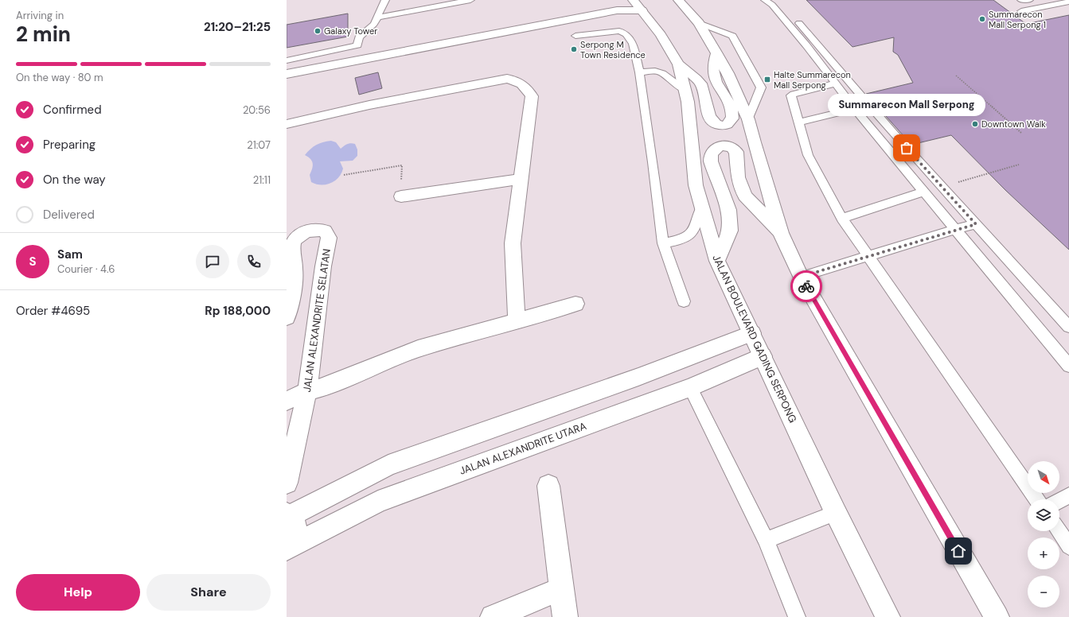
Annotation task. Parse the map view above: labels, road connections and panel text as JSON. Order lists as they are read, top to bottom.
{
  "streets": {
    "street": ["JALAN ALEXANDRITE SELATAN", "JALAN BOULEVARD GADING SERPONG", "JALAN ALEXANDRITE UTARA"]
  },
  "crossings": [
    ["JALAN BOULEVARD GADING SERPONG", "JALAN ALEXANDRITE UTARA"]
  ],
  "places": {
    "other": [
      "Summarecon Mall Serpong 1",
      "Galaxy Tower",
      "Serpong M Town Residence",
      "Downtown Walk",
      "Summarecon Mall Serpong"
    ],
    "transit": ["Halte Summarecon Mall Serpong"]
  },
  "north": "bottom right",
  "page": {
    "heading": ["2 min", "Arriving in", "21:20–21:25"],
    "panel": [
      "Sam",
      "Courier · 4.6",
      "Order #4695",
      "Rp 188,000"
    ],
    "bar": "On the way · 80 m",
    "list": [
      ["Confirmed", "20:56"],
      ["Preparing", "21:07"],
      ["On the way", "21:11"],
      "Delivered"
    ],
    "bubble": "Summarecon Mall Serpong",
    "round": "S",
    "map_buttons": ["+", "−"],
    "buttons": ["Help", "Share"]
  }
}
